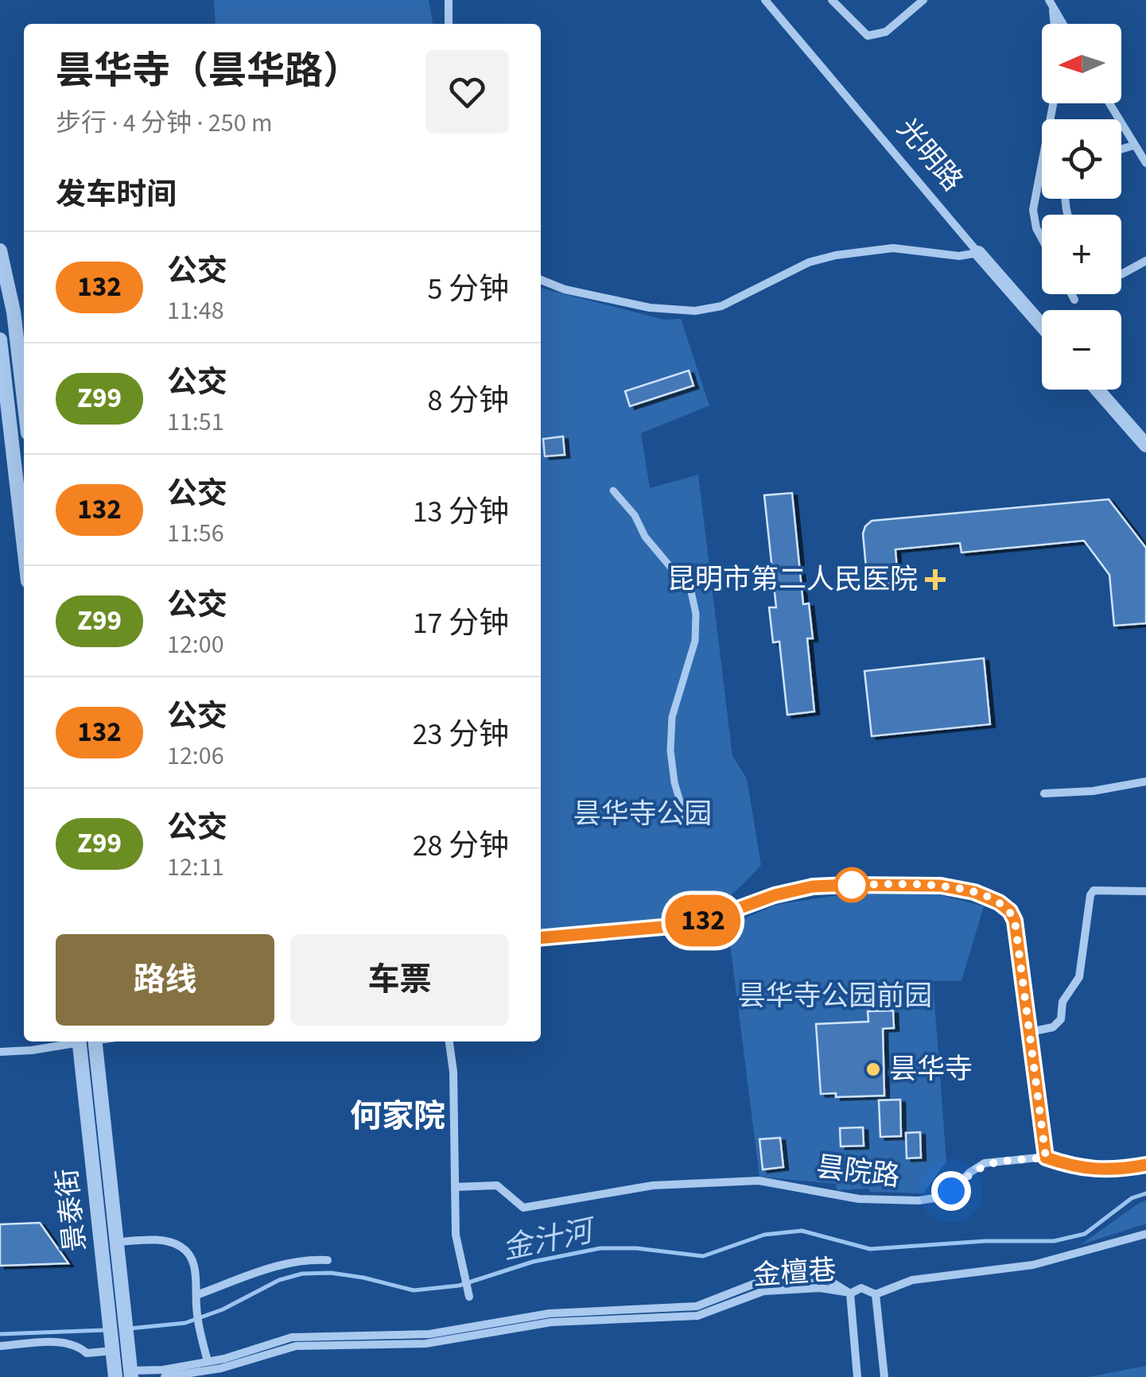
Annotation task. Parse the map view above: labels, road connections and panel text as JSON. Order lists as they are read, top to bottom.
{
  "streets": {
    "street": [
      "光明路",
      "昙院路",
      "景泰街",
      "金檀巷"
    ]
  },
  "crossings": [
    ["景泰街", "金檀巷"]
  ],
  "districts": ["何家院"],
  "water": ["金汁河"],
  "parks": ["昙华寺公园", "昙华寺公园前园"],
  "places": {
    "health": ["昆明市第二人民医院"],
    "other": ["昙华寺"]
  },
  "lines": ["bus line 132"],
  "north": "left",
  "page": {
    "on_map": "132",
    "map_buttons": ["+", "−"],
    "heading": [
      ["昙华寺（昙华路）", "步行 · 4 分钟 · 250 m"],
      "发车时间"
    ],
    "list": [
      {
        "mark": "132",
        "name": "公交",
        "note": "11:48",
        "value": "5 分钟"
      },
      {
        "mark": "Z99",
        "name": "公交",
        "note": "11:51",
        "value": "8 分钟"
      },
      {
        "mark": "132",
        "name": "公交",
        "note": "11:56",
        "value": "13 分钟"
      },
      {
        "mark": "Z99",
        "name": "公交",
        "note": "12:00",
        "value": "17 分钟"
      },
      {
        "mark": "132",
        "name": "公交",
        "note": "12:06",
        "value": "23 分钟"
      },
      {
        "mark": "Z99",
        "name": "公交",
        "note": "12:11",
        "value": "28 分钟"
      }
    ],
    "buttons": ["路线", "车票"]
  }
}
